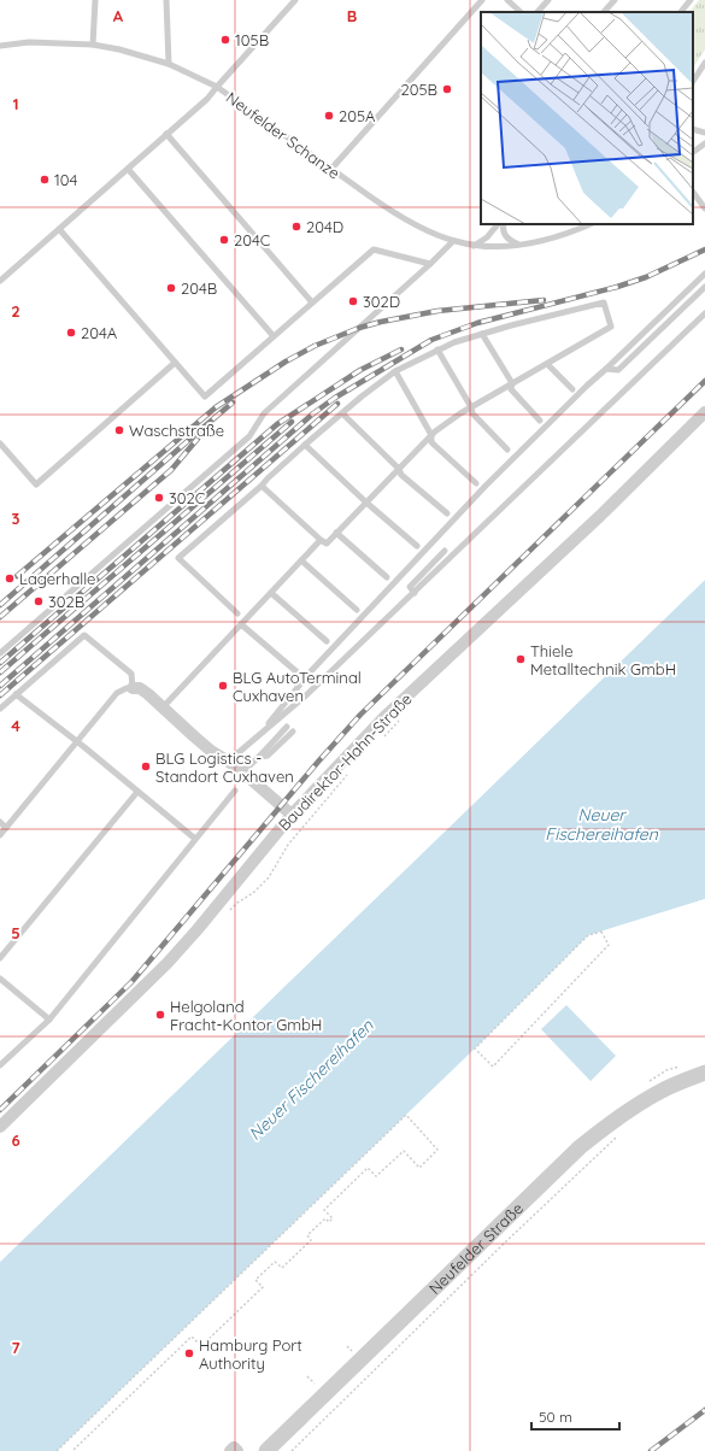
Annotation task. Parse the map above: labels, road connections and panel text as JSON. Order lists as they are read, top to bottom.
{
  "streets": {
    "street": ["Baudirektor-Hahn-Straße", "Neufelder Straße"],
    "lane": ["Neufelder Schanze"]
  },
  "water": ["Neuer Fischereihafen"],
  "places": [
    "105B",
    "205B",
    "205A",
    "104",
    "204D",
    "204C",
    "204B",
    "302D",
    "204A",
    "Waschstraße",
    "302C",
    "Lagerhalle",
    "302B",
    "Thiele Metalltechnik GmbH",
    "BLG AutoTerminal Cuxhaven",
    "BLG Logistics - Standort Cuxhaven",
    "Helgoland Fracht-Kontor GmbH",
    "Hamburg Port Authority"
  ],
  "scale_bar": "50 m",
  "grid": {
    "columns": ["A", "B"],
    "rows": [
      "1",
      "2",
      "3",
      "4",
      "5",
      "6",
      "7"
    ]
  }
}
